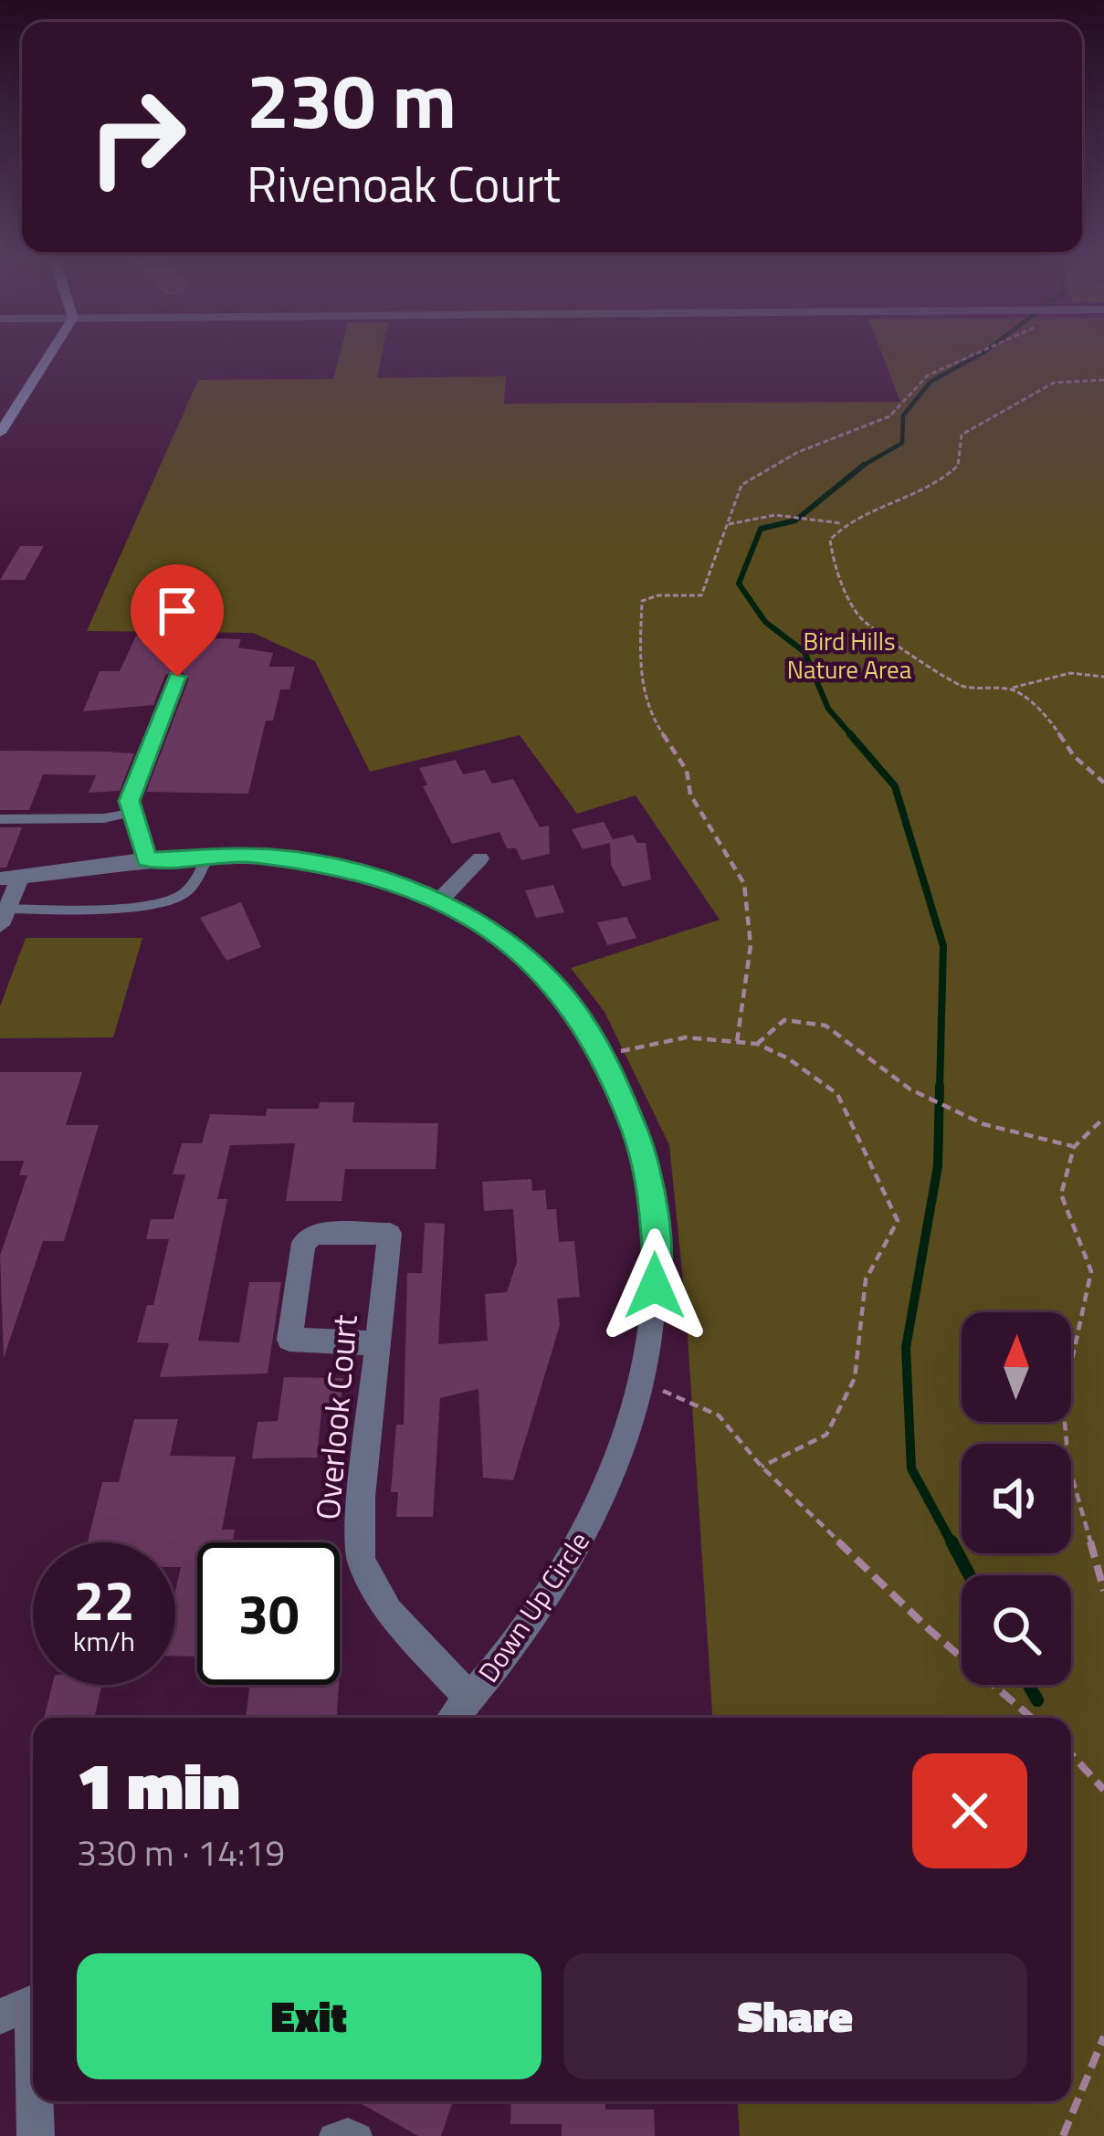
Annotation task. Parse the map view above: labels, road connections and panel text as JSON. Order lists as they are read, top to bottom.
{
  "streets": {
    "street": ["Overlook Court", "Down Up Circle"]
  },
  "crossings": [
    ["Overlook Court", "Down Up Circle"]
  ],
  "parks": ["Bird Hills Nature Area"],
  "north": "top",
  "page": {
    "turn": ["230 m", "Rivenoak Court"],
    "speed": "22 km/h",
    "limit": "30",
    "heading": ["1 min", "330 m · 14:19"],
    "buttons": ["Exit", "Share"]
  }
}
